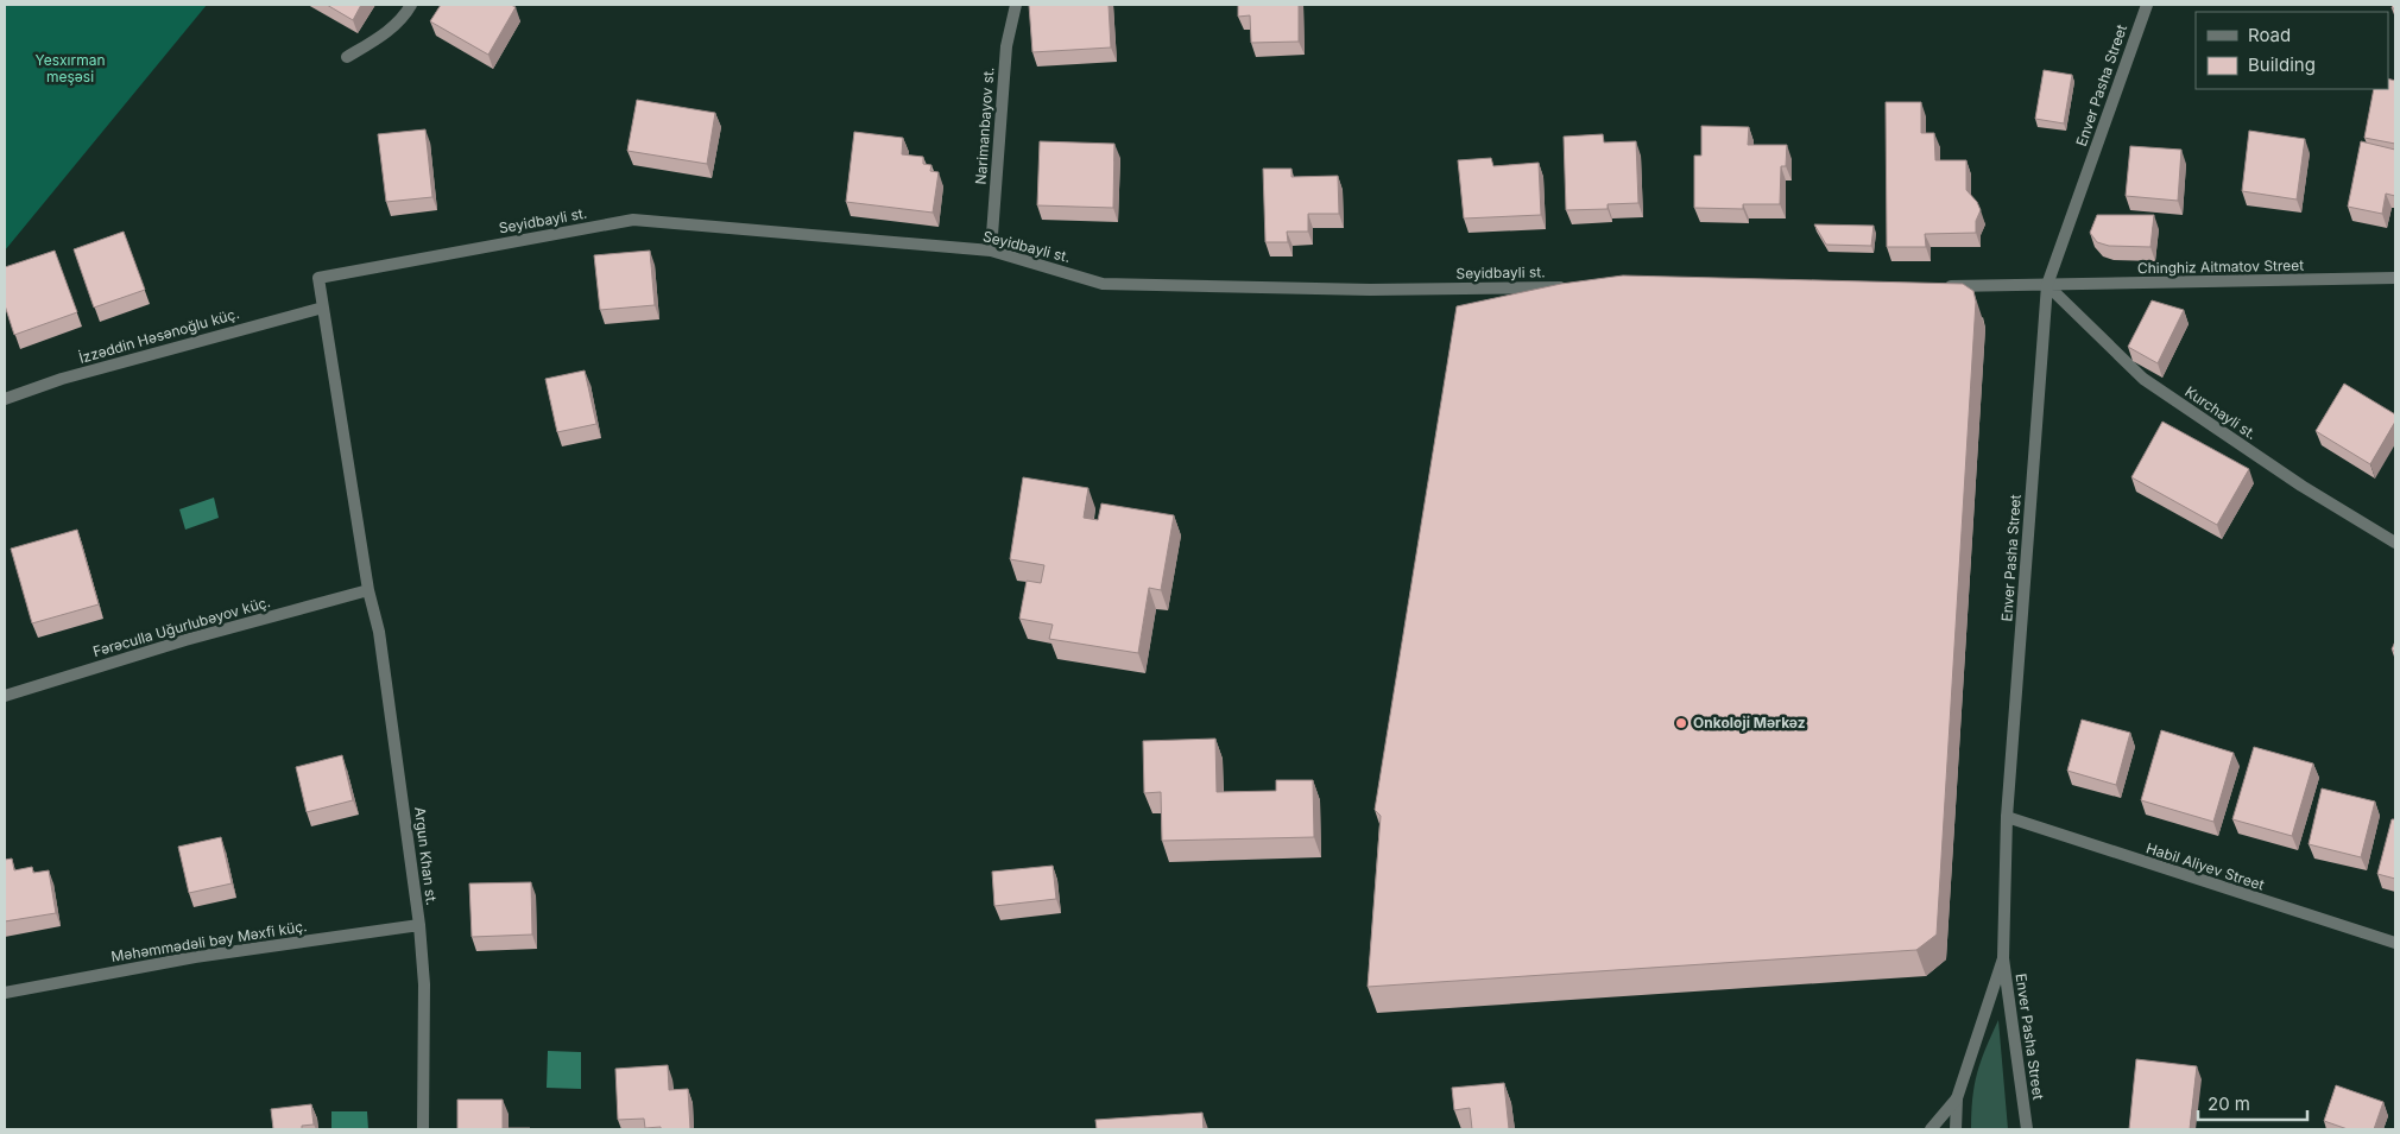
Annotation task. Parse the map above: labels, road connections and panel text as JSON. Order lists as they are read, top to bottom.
{
  "streets": {
    "street": [
      "Enver Pasha Street",
      "Narimanbayov st.",
      "Seyidbayli st.",
      "Chinghiz Aitmatov Street",
      "İzzəddin Həsənoğlu küç.",
      "Kurchayli st.",
      "Fərəculla Uğurlubəyov küç.",
      "Argun Khan st.",
      "Habil Aliyev Street",
      "Məhəmmədəli bəy Məxfi küç."
    ]
  },
  "crossings": [
    ["Enver Pasha Street", "Chinghiz Aitmatov Street"],
    ["Enver Pasha Street", "Kurchayli st."],
    ["Enver Pasha Street", "Habil Aliyev Street"],
    ["Narimanbayov st.", "Seyidbayli st."],
    ["Seyidbayli st.", "İzzəddin Həsənoğlu küç."],
    ["Seyidbayli st.", "Fərəculla Uğurlubəyov küç."],
    ["Seyidbayli st.", "Argun Khan st."],
    ["Chinghiz Aitmatov Street", "Kurchayli st."],
    ["Fərəculla Uğurlubəyov küç.", "Argun Khan st."],
    ["Argun Khan st.", "Məhəmmədəli bəy Məxfi küç."]
  ],
  "parks": ["Yesxırman meşəsi"],
  "places": ["Onkoloji Mərkəz"],
  "legend": ["Road", "Building"],
  "scale_bar": "20 m"
}
